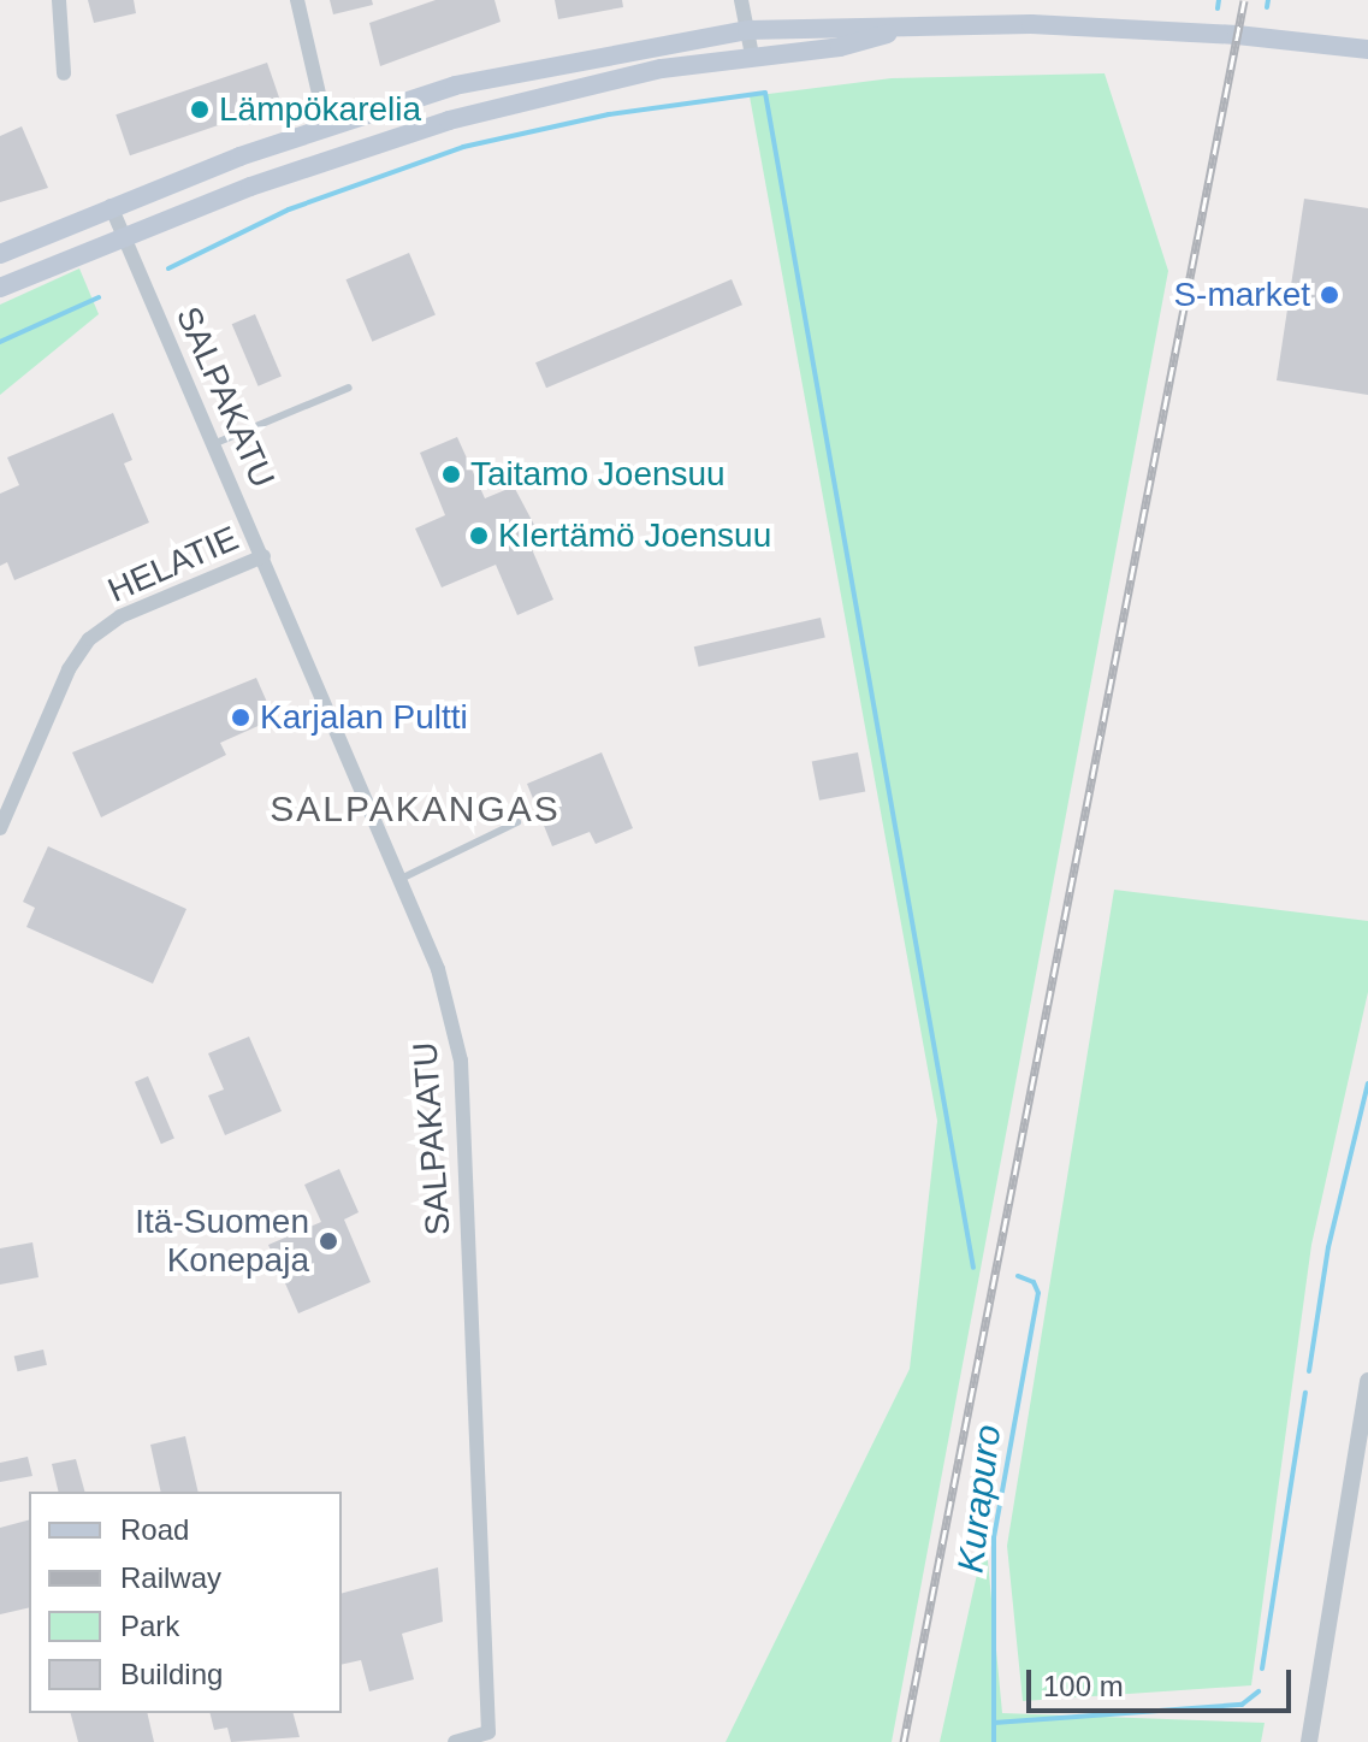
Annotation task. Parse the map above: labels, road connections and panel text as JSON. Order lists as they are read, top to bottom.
{
  "streets": {
    "street": ["SALPAKATU", "HELATIE"]
  },
  "crossings": [
    ["SALPAKATU", "HELATIE"]
  ],
  "districts": ["SALPAKANGAS"],
  "water": ["Kurapuro"],
  "places": [
    "Lämpökarelia",
    "S-market",
    "Taitamo Joensuu",
    "KIertämö Joensuu",
    "Karjalan Pultti",
    "Itä-Suomen Konepaja"
  ],
  "legend": [
    "Road",
    "Railway",
    "Park",
    "Building"
  ],
  "scale_bar": "100 m"
}
